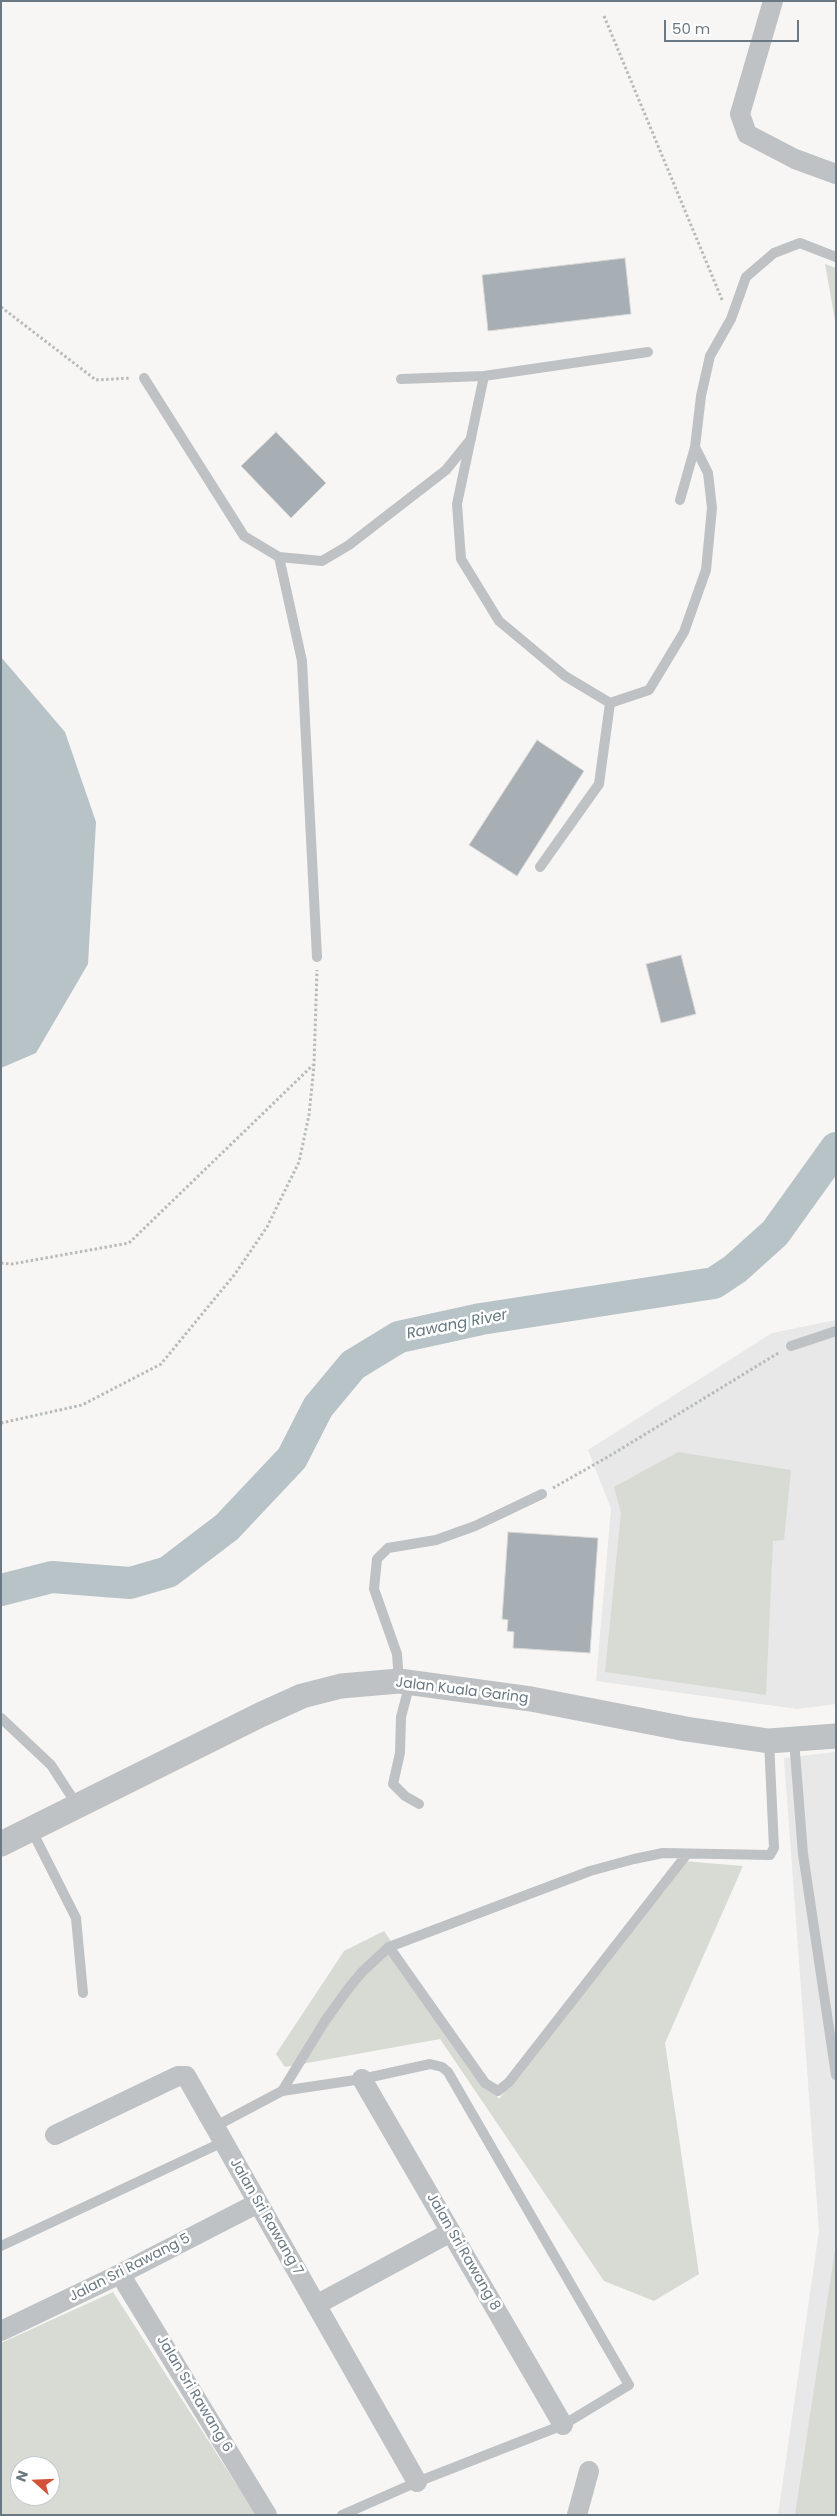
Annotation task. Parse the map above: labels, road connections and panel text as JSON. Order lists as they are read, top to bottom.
{
  "streets": {
    "street": [
      "Jalan Kuala Garing",
      "Jalan Sri Rawang 7",
      "Jalan Sri Rawang 8",
      "Jalan Sri Rawang 5",
      "Jalan Sri Rawang 6"
    ]
  },
  "crossings": [
    ["Jalan Sri Rawang 7", "Jalan Sri Rawang 5"],
    ["Jalan Sri Rawang 5", "Jalan Sri Rawang 6"]
  ],
  "water": ["Rawang River"],
  "scale_bar": "50 m",
  "north": "left"
}
